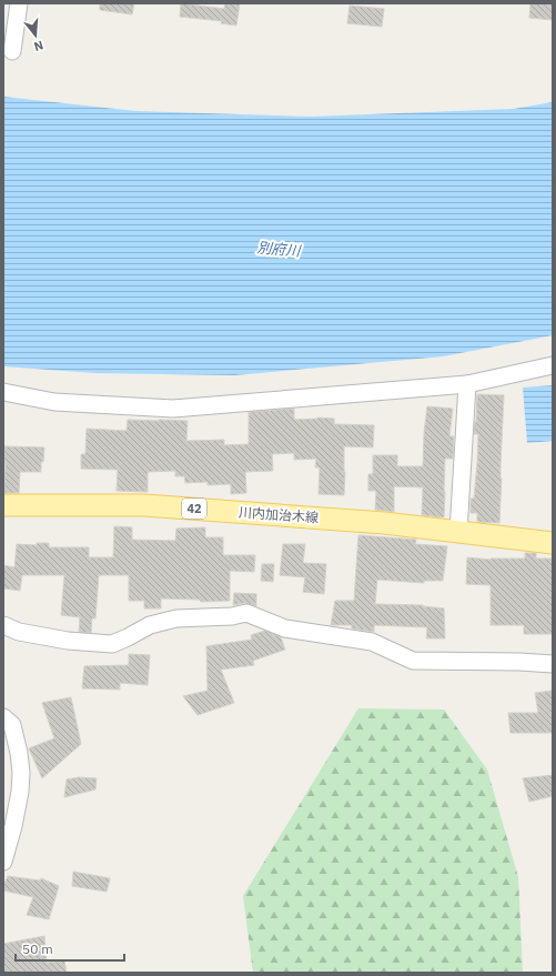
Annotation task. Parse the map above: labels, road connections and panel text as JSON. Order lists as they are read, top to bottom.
{
  "streets": {
    "main road": ["42", "川内加治木線"]
  },
  "water": ["別府川"],
  "scale_bar": "50 m",
  "north": "bottom"
}
